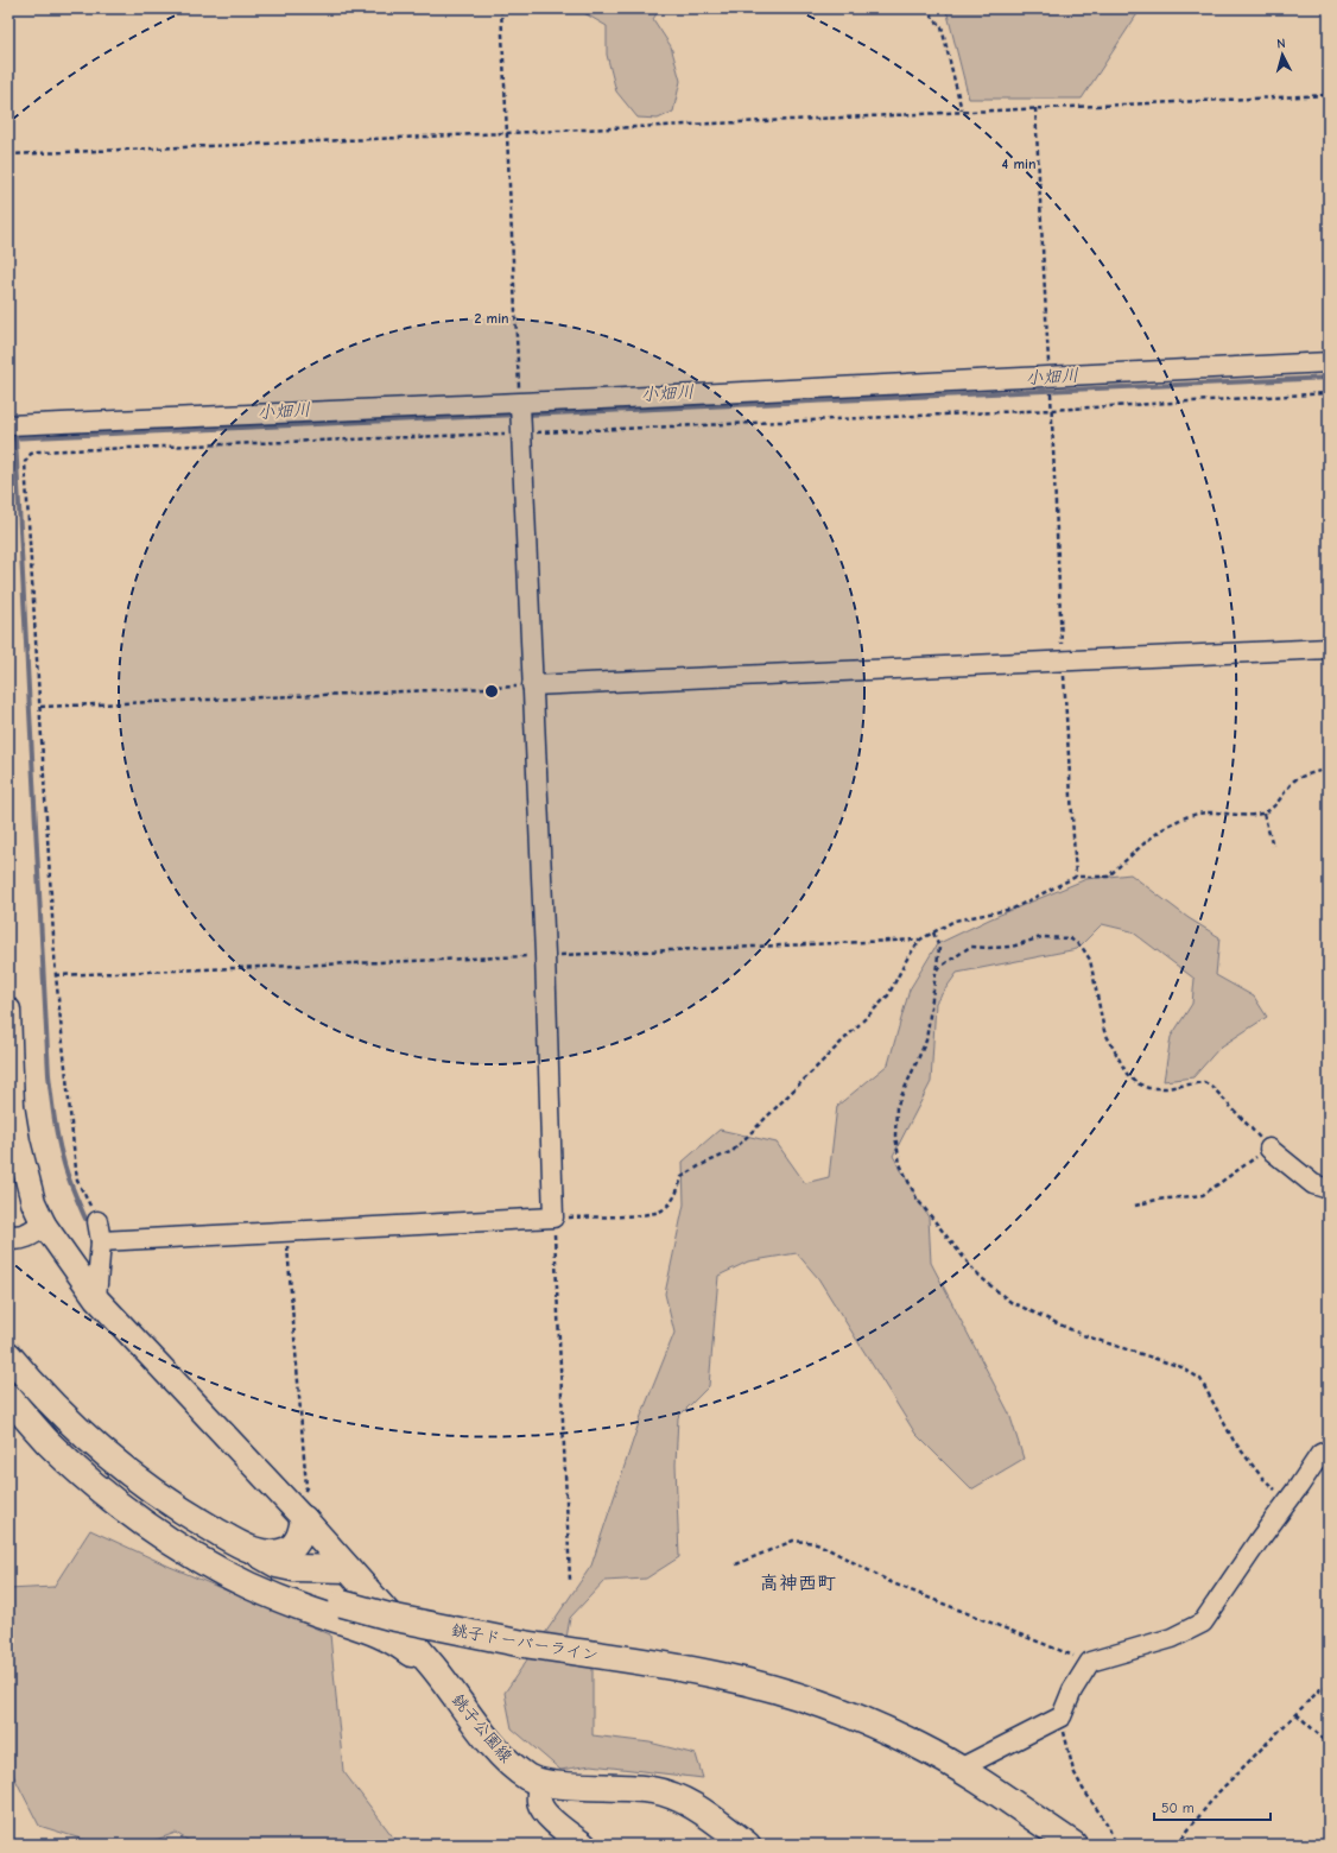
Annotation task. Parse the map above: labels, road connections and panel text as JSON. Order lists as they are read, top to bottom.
{
  "streets": {
    "main road": ["銚子ドーバーライン", "銚子公園線"]
  },
  "districts": ["高神西町"],
  "water": ["小畑川"],
  "scale_bar": "50 m",
  "north": "top",
  "rings": ["4 min", "2 min"]
}
